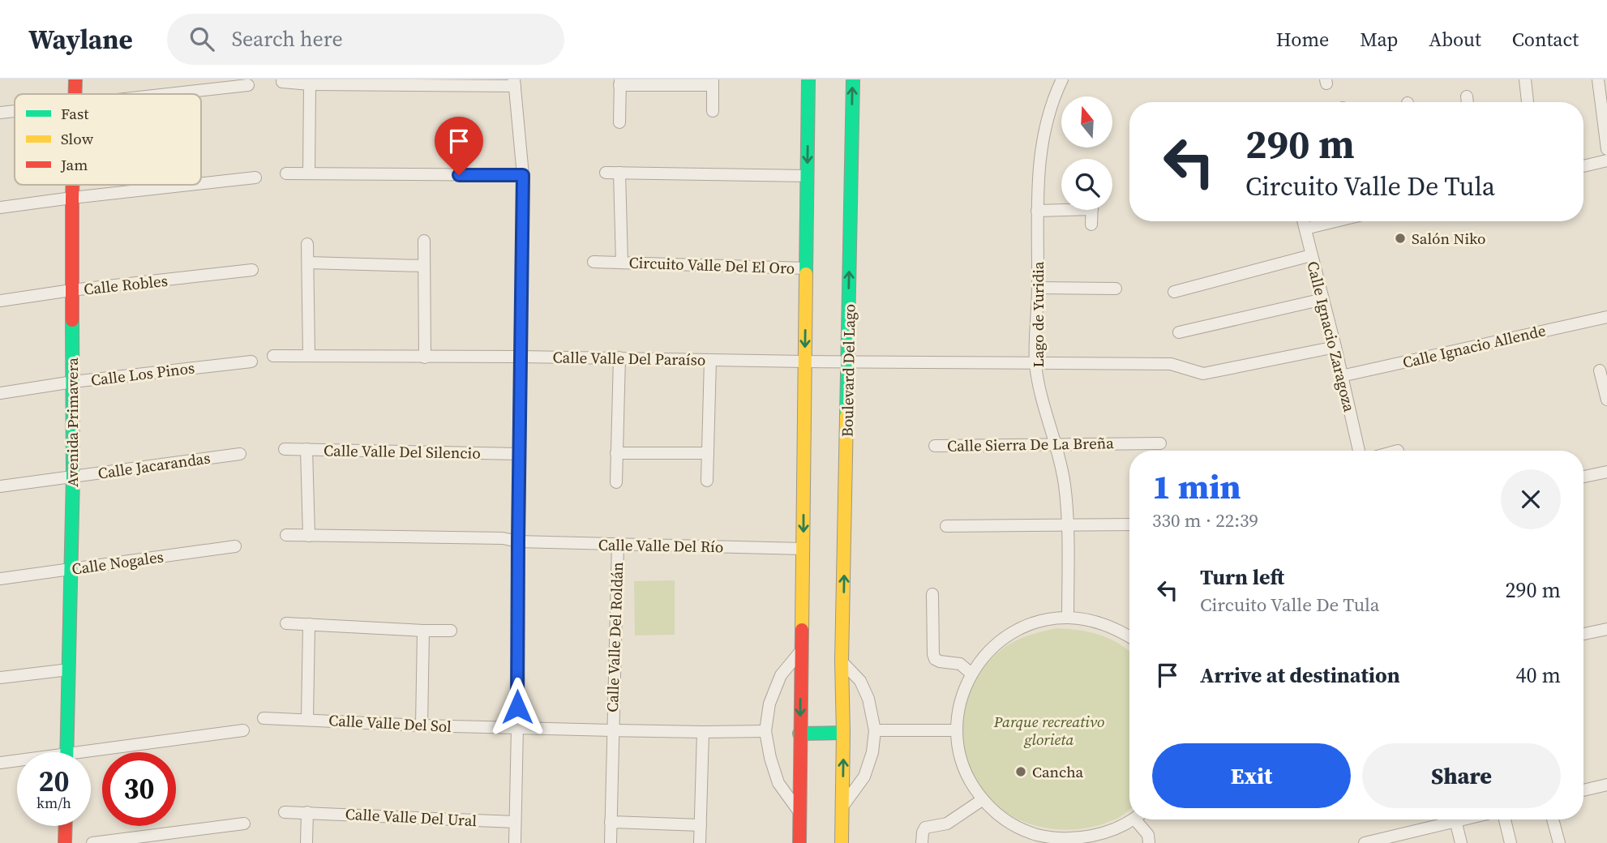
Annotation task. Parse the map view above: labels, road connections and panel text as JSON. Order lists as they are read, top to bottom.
{
  "streets": {
    "street": [
      "Circuito Valle Del El Oro",
      "Calle Robles",
      "Lago de Yuridia",
      "Calle Ignacio Zaragoza",
      "Calle Ignacio Allende",
      "Calle Valle Del Paraíso",
      "Boulevard Del Lago",
      "Calle Los Pinos",
      "Avenida Primavera",
      "Calle Sierra De La Breña",
      "Calle Valle Del Silencio",
      "Calle Jacarandas",
      "Calle Valle Del Río",
      "Calle Nogales",
      "Calle Valle Del Roldán",
      "Calle Valle Del Sol",
      "Calle Valle Del Ural"
    ]
  },
  "crossings": [
    ["Calle Robles", "Avenida Primavera"],
    ["Lago de Yuridia", "Calle Valle Del Paraíso"],
    ["Lago de Yuridia", "Calle Sierra De La Breña"],
    ["Calle Ignacio Zaragoza", "Calle Ignacio Allende"],
    ["Calle Ignacio Zaragoza", "Calle Valle Del Paraíso"],
    ["Calle Valle Del Paraíso", "Boulevard Del Lago"],
    ["Calle Los Pinos", "Avenida Primavera"],
    ["Avenida Primavera", "Calle Jacarandas"],
    ["Avenida Primavera", "Calle Nogales"],
    ["Calle Valle Del Río", "Calle Valle Del Roldán"],
    ["Calle Valle Del Roldán", "Calle Valle Del Sol"]
  ],
  "parks": ["Parque recreativo glorieta"],
  "places": ["Salón Niko", "Cancha"],
  "legend": ["Fast", "Slow", "Jam"],
  "north": "top",
  "page": {
    "header": "Waylane",
    "search": "Search here",
    "nav": [
      "Home",
      "Map",
      "About",
      "Contact"
    ],
    "turn": ["290 m", "Circuito Valle De Tula"],
    "heading": ["1 min", "330 m · 22:39"],
    "list": [
      {
        "name": "Turn left",
        "note": "Circuito Valle De Tula",
        "value": "290 m"
      },
      {
        "name": "Arrive at destination",
        "value": "40 m"
      }
    ],
    "buttons": ["Exit", "Share"],
    "speed": "20 km/h",
    "limit": "30"
  }
}
